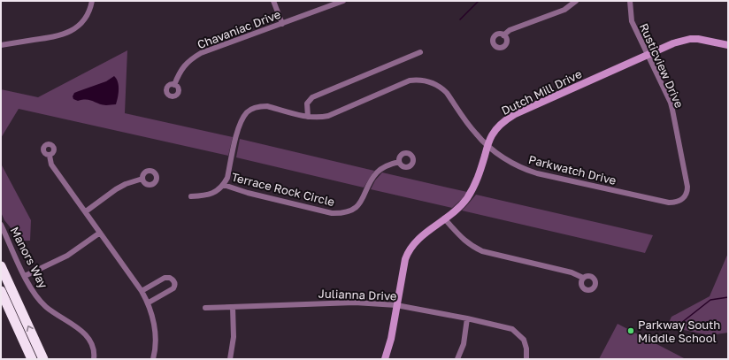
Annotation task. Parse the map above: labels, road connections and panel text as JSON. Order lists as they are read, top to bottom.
{
  "streets": {
    "street": [
      "Chavaniac Drive",
      "Rusticview Drive",
      "Dutch Mill Drive",
      "Parkwatch Drive",
      "Terrace Rock Circle",
      "Manors Way",
      "Julianna Drive"
    ]
  },
  "crossings": [
    ["Rusticview Drive", "Dutch Mill Drive"],
    ["Rusticview Drive", "Parkwatch Drive"],
    ["Dutch Mill Drive", "Parkwatch Drive"],
    ["Dutch Mill Drive", "Julianna Drive"],
    ["Parkwatch Drive", "Terrace Rock Circle"]
  ],
  "places": ["Parkway South Middle School"]
}
